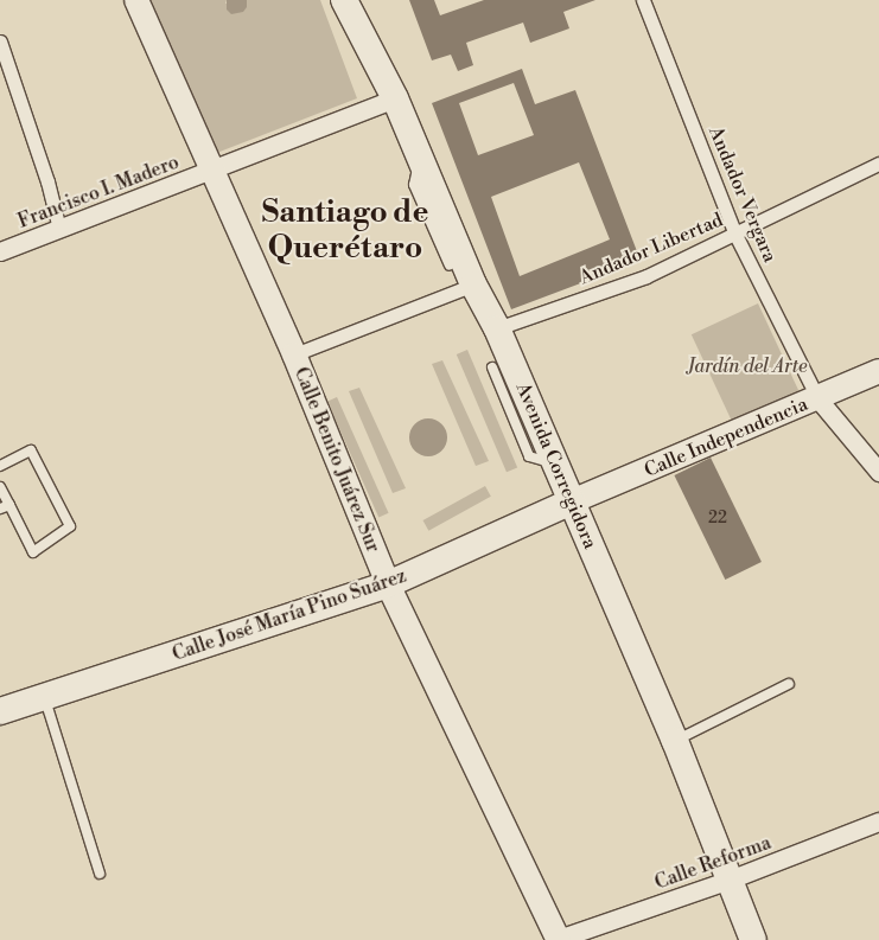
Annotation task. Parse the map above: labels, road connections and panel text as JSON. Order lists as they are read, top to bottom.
{
  "streets": {
    "main road": ["Avenida Corregidora", "Calle José María Pino Suárez"],
    "street": [
      "Francisco I. Madero",
      "Andador Vergara",
      "Andador Libertad",
      "Calle Independencia",
      "Calle Benito Juárez Sur",
      "Calle Reforma"
    ]
  },
  "crossings": [
    ["Francisco I. Madero", "Calle Benito Juárez Sur"],
    ["Francisco I. Madero", "Avenida Corregidora"],
    ["Andador Vergara", "Andador Libertad"],
    ["Andador Vergara", "Calle Independencia"],
    ["Andador Libertad", "Avenida Corregidora"],
    ["Calle Independencia", "Avenida Corregidora"],
    ["Calle Independencia", "Calle José María Pino Suárez"],
    ["Calle Benito Juárez Sur", "Calle José María Pino Suárez"],
    ["Calle Benito Juárez Sur", "Calle Reforma"],
    ["Avenida Corregidora", "Calle José María Pino Suárez"],
    ["Avenida Corregidora", "Calle Reforma"]
  ],
  "districts": ["Santiago de Querétaro"],
  "parks": ["Jardín del Arte"],
  "house_numbers": ["22"]
}
